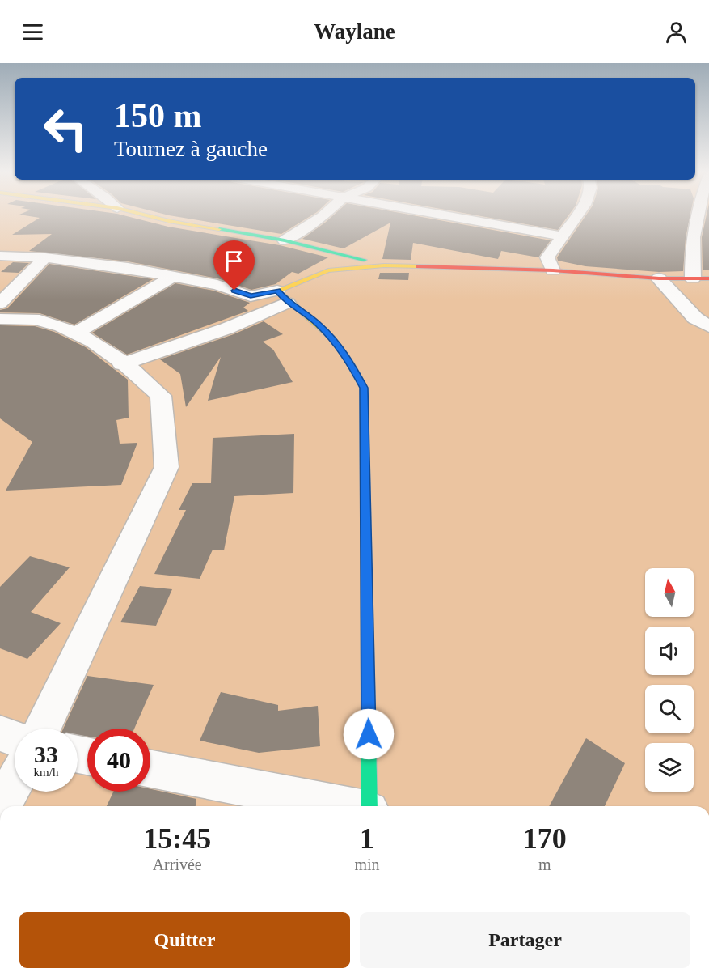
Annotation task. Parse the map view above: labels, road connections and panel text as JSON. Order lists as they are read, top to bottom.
{
  "north": "top",
  "page": {
    "header": "Waylane",
    "turn": ["150 m", "Tournez à gauche"],
    "speed": "33 km/h",
    "limit": "40",
    "eta": [
      "15:45",
      "Arrivée",
      "1",
      "min",
      "170",
      "m"
    ],
    "buttons": ["Quitter", "Partager"]
  }
}
